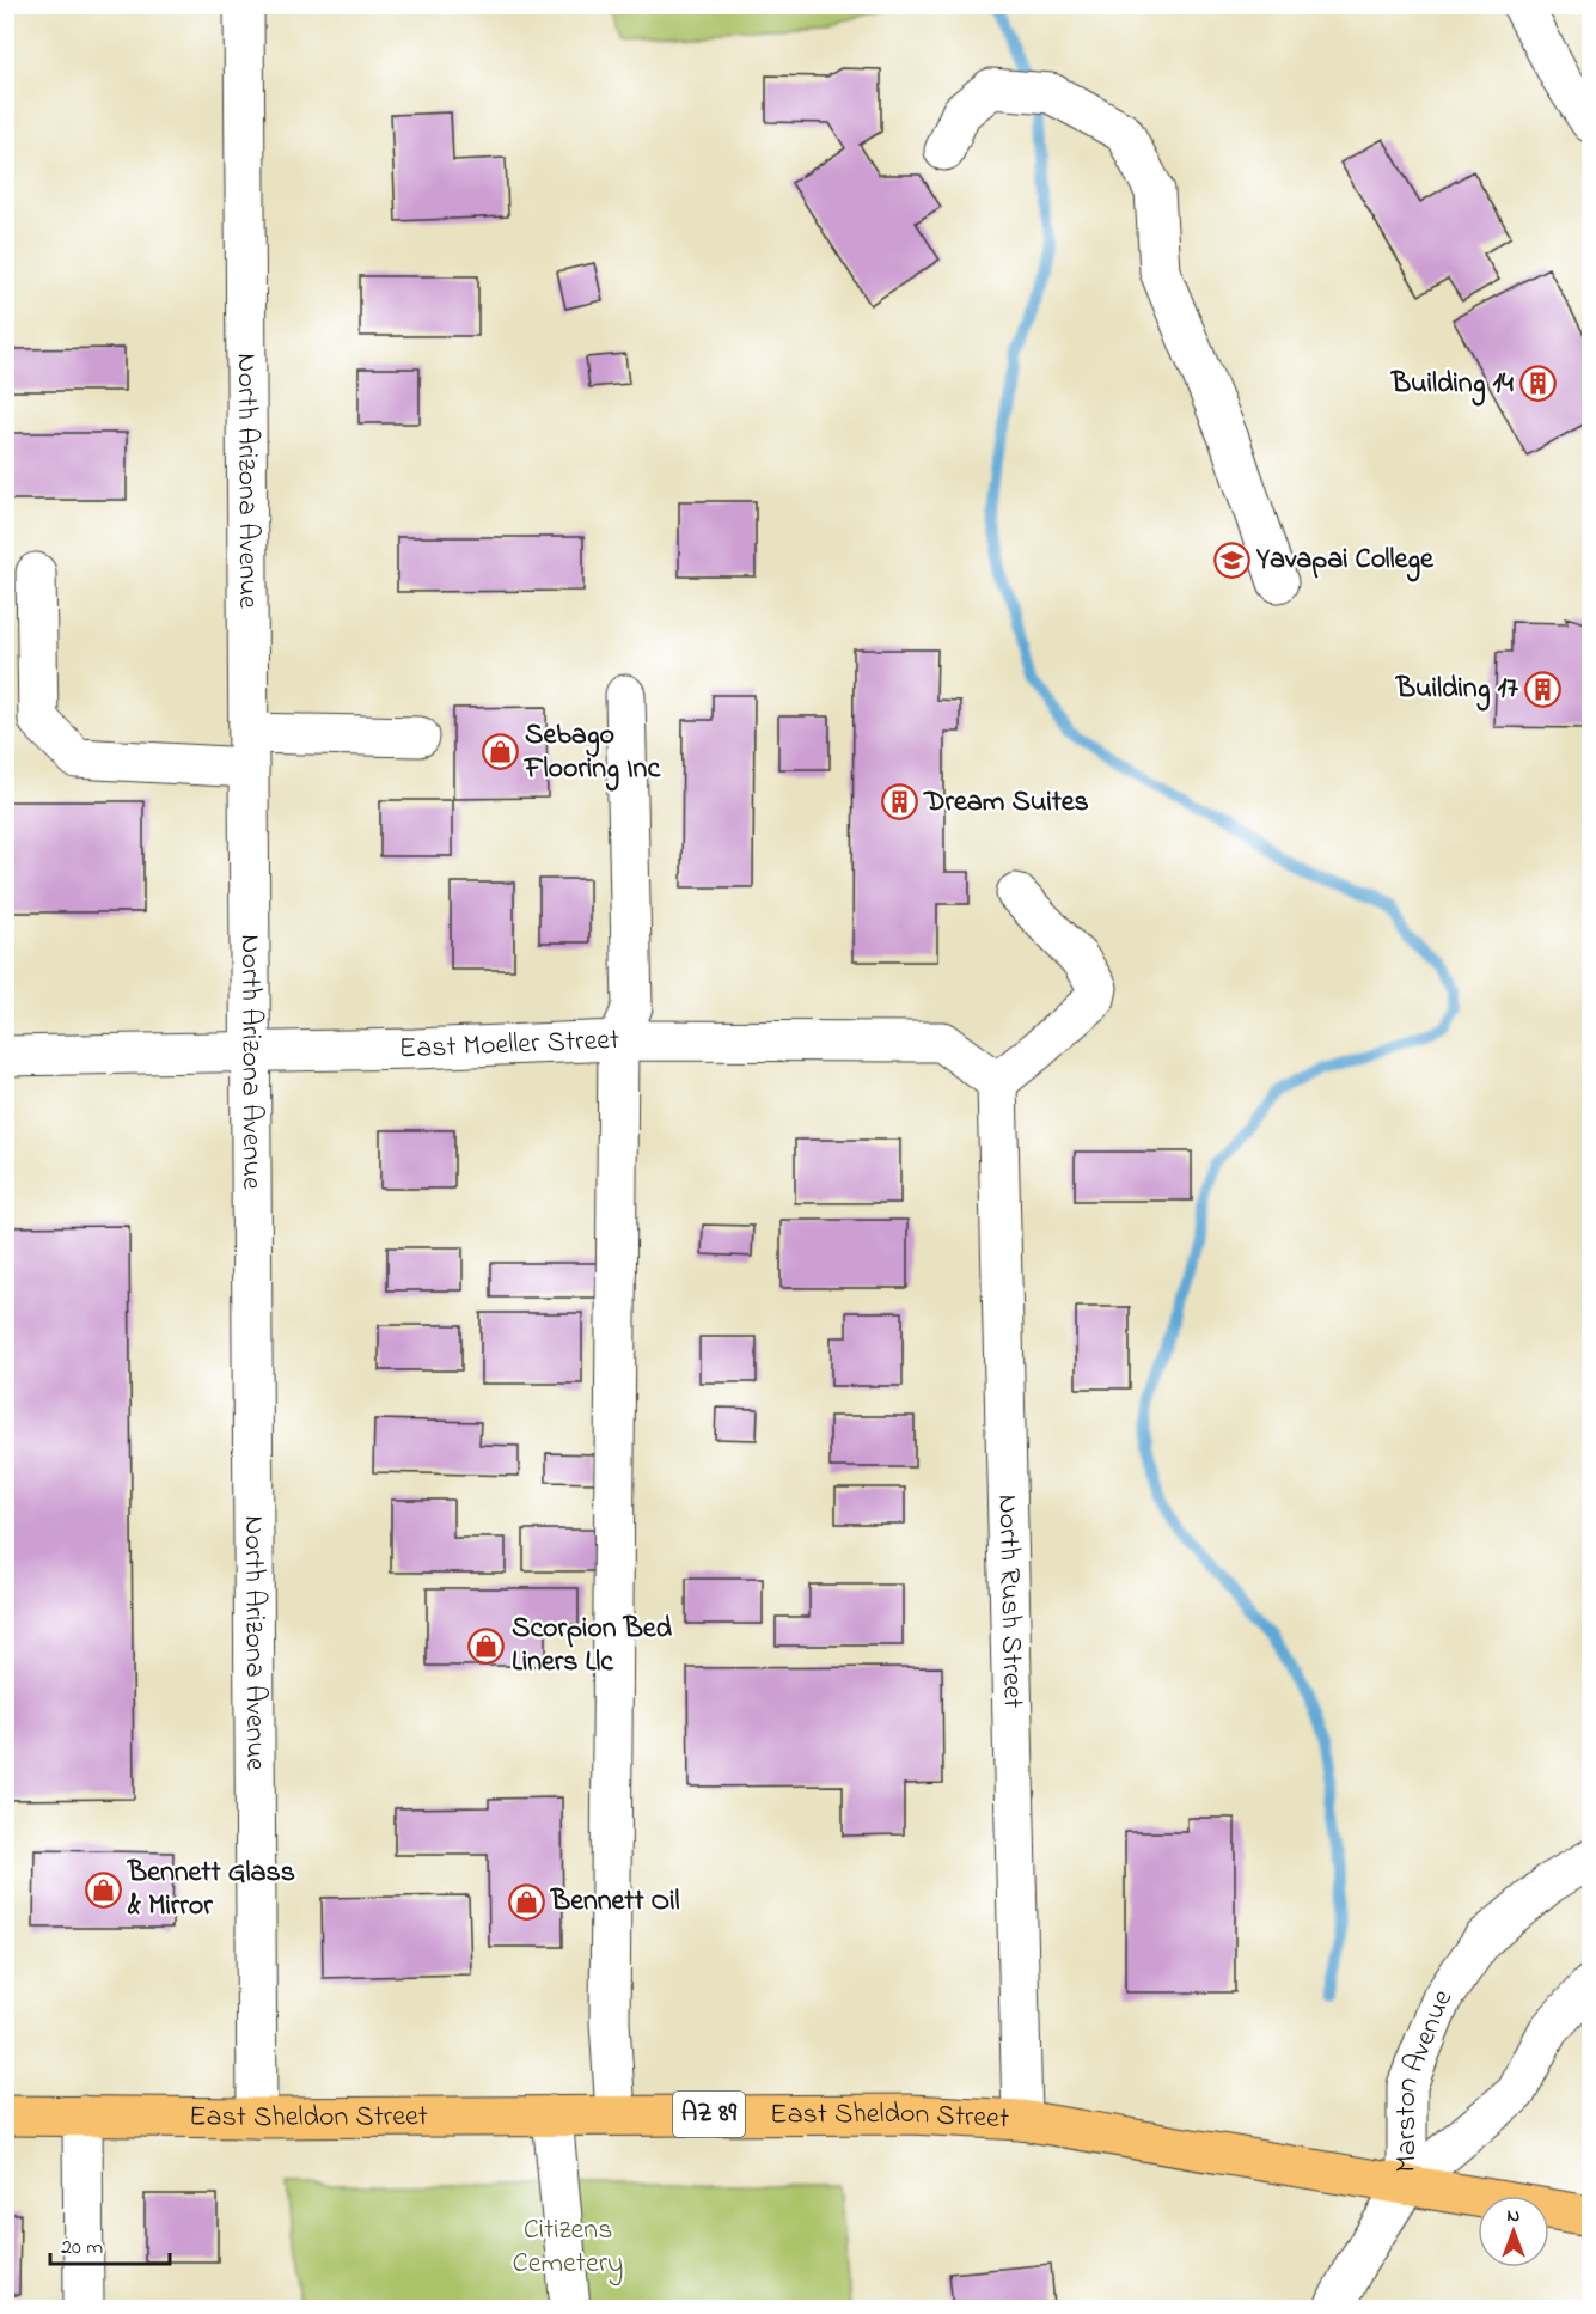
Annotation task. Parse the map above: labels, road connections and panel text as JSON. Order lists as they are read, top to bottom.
{
  "streets": {
    "main road": ["AZ 89", "East Sheldon Street"],
    "street": [
      "North Arizona Avenue",
      "East Moeller Street",
      "North Rush Street",
      "Marston Avenue"
    ]
  },
  "crossings": [
    ["North Arizona Avenue", "East Moeller Street"],
    ["North Arizona Avenue", "East Sheldon Street"],
    ["East Moeller Street", "North Rush Street"],
    ["North Rush Street", "East Sheldon Street"],
    ["Marston Avenue", "East Sheldon Street"]
  ],
  "parks": ["Citizens Cemetery"],
  "places": {
    "building": ["Building 14", "Building 17", "Dream Suites"],
    "school or university": ["Yavapai College"],
    "shop": [
      "Sebago Flooring Inc",
      "Scorpion Bed Liners Llc",
      "Bennett Glass & Mirror",
      "Bennett Oil"
    ]
  },
  "scale_bar": "20 m",
  "north": "top"
}
